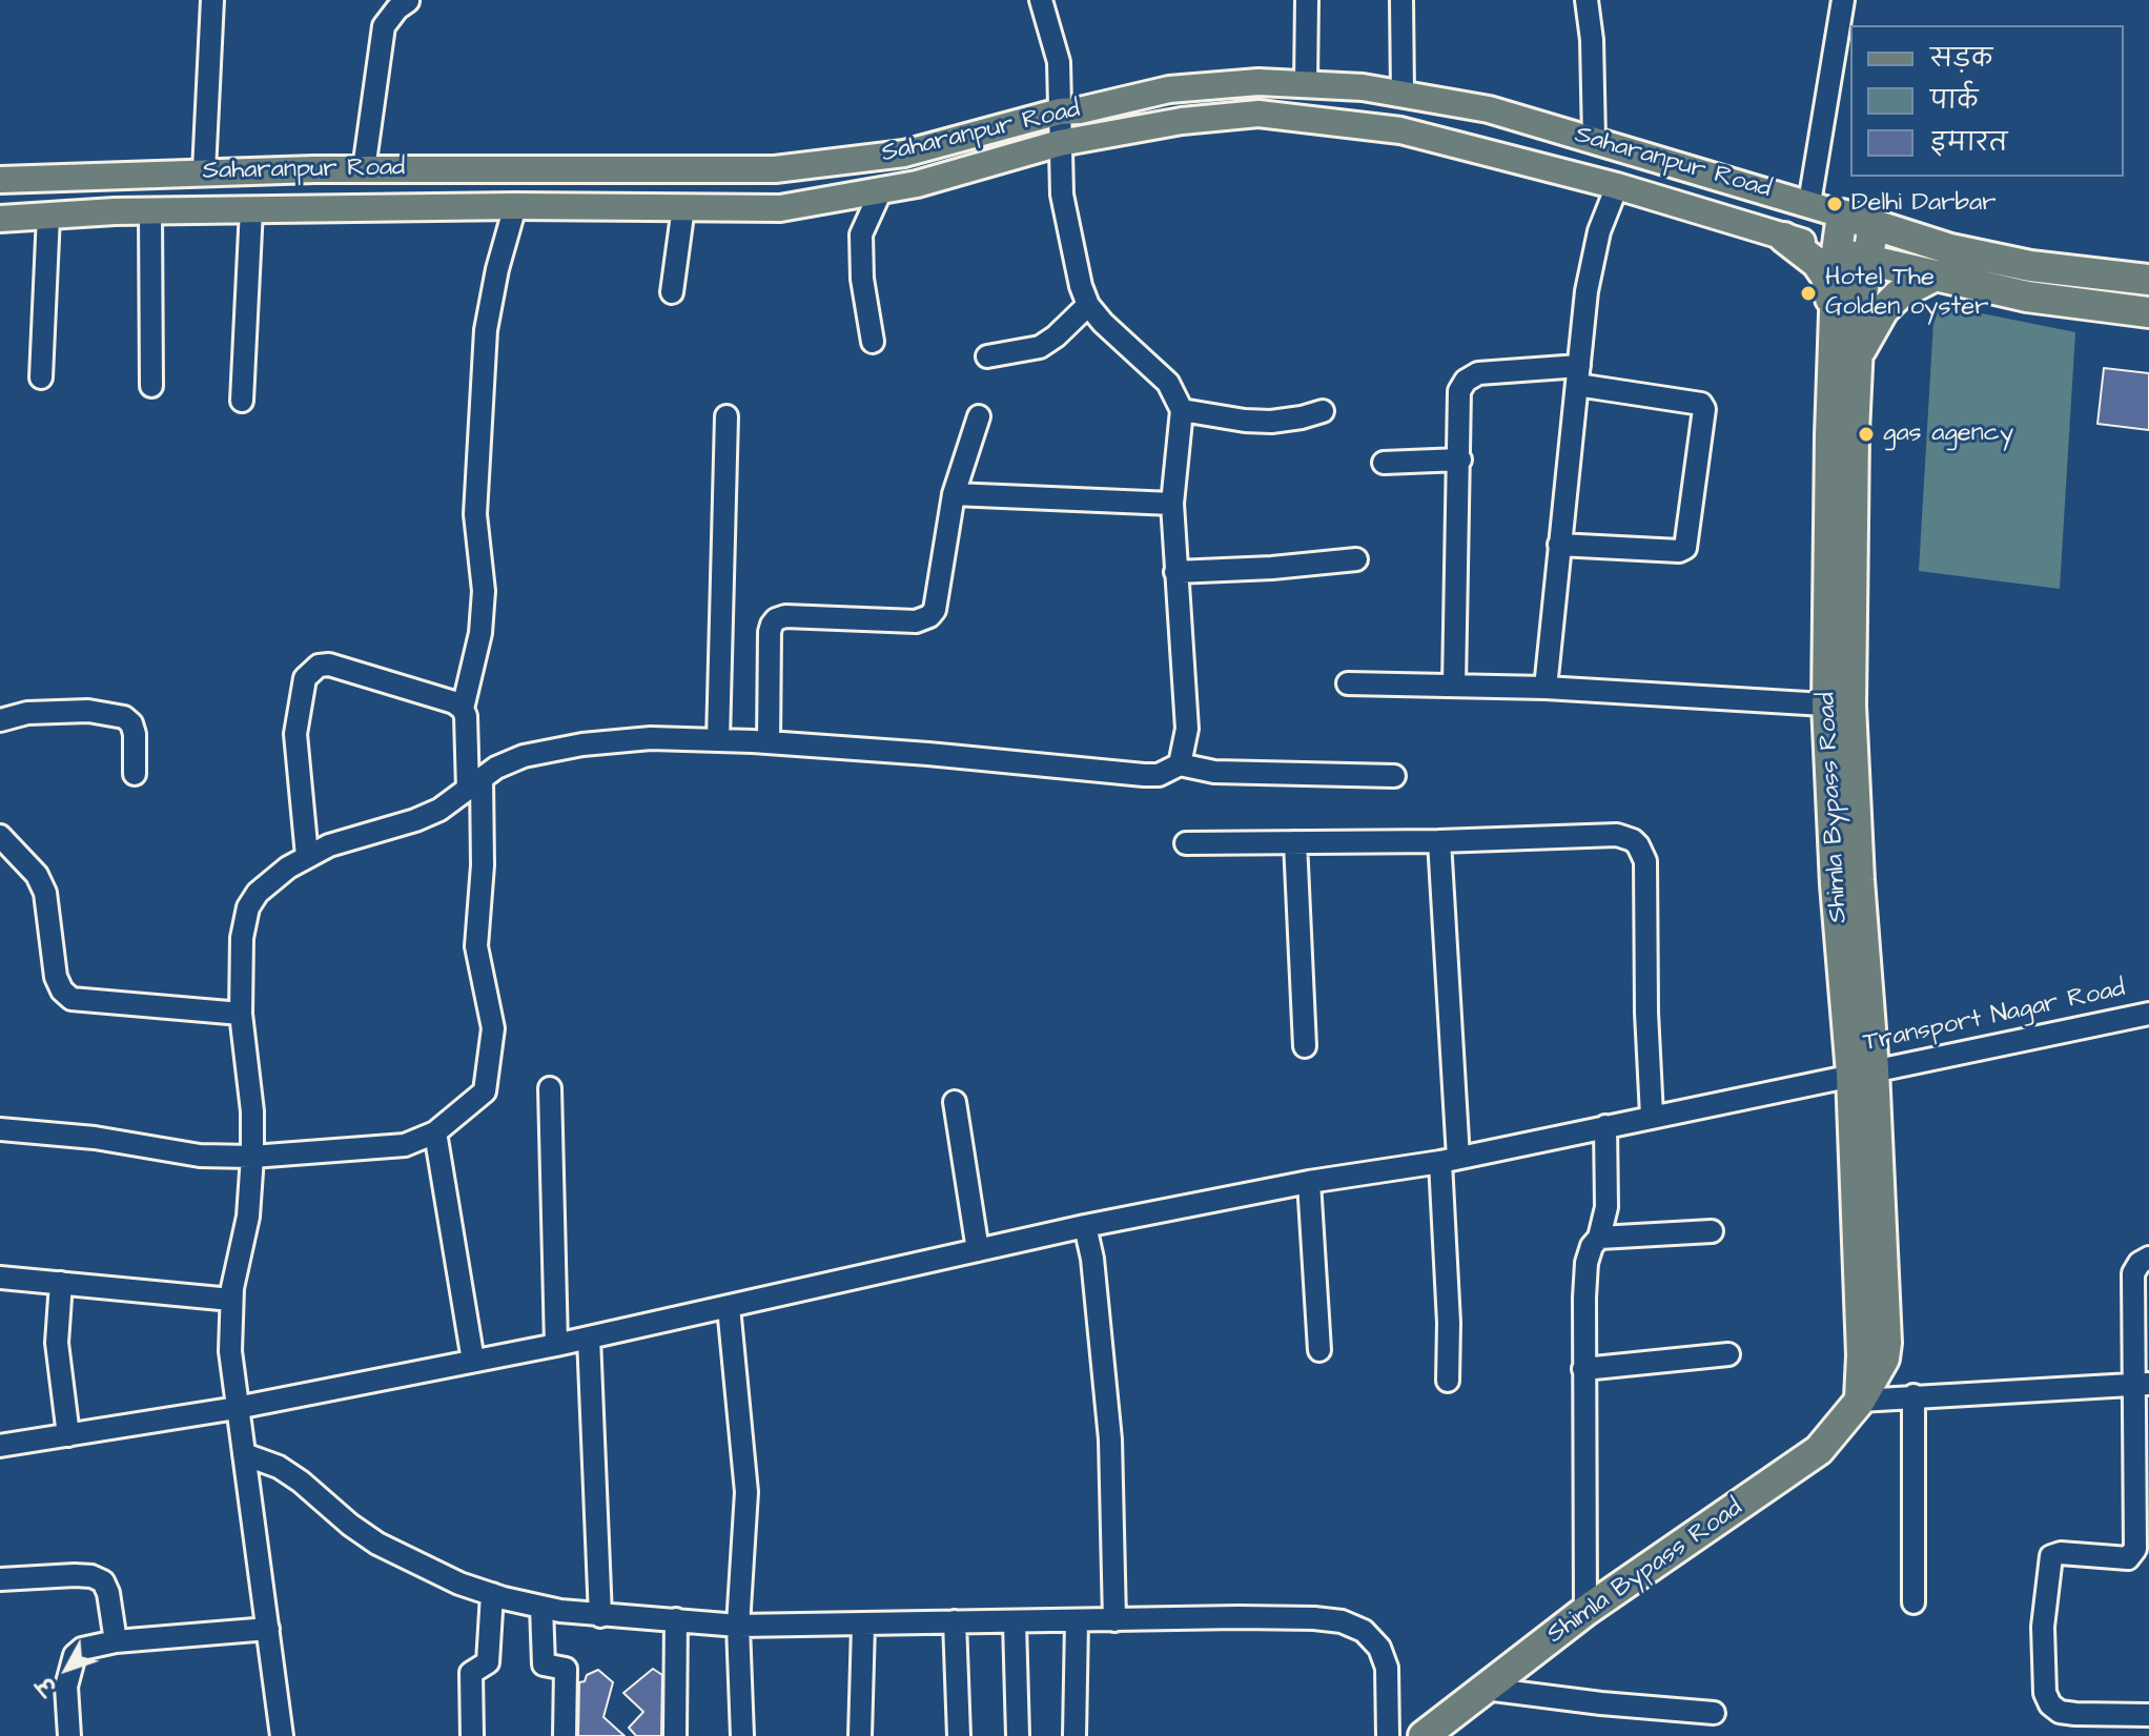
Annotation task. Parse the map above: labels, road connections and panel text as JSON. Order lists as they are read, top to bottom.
{
  "streets": {
    "highway": ["Shimla Bypass Road"],
    "main road": ["Saharanpur Road"],
    "street": ["Transport Nagar Road"]
  },
  "crossings": [
    ["Saharanpur Road", "Shimla Bypass Road"],
    ["Shimla Bypass Road", "Transport Nagar Road"]
  ],
  "places": ["Delhi Darbar", "Hotel The Golden oyster", "gas agency"],
  "legend": ["सड़क", "पार्क", "इमारत"],
  "north": "bottom left"
}
